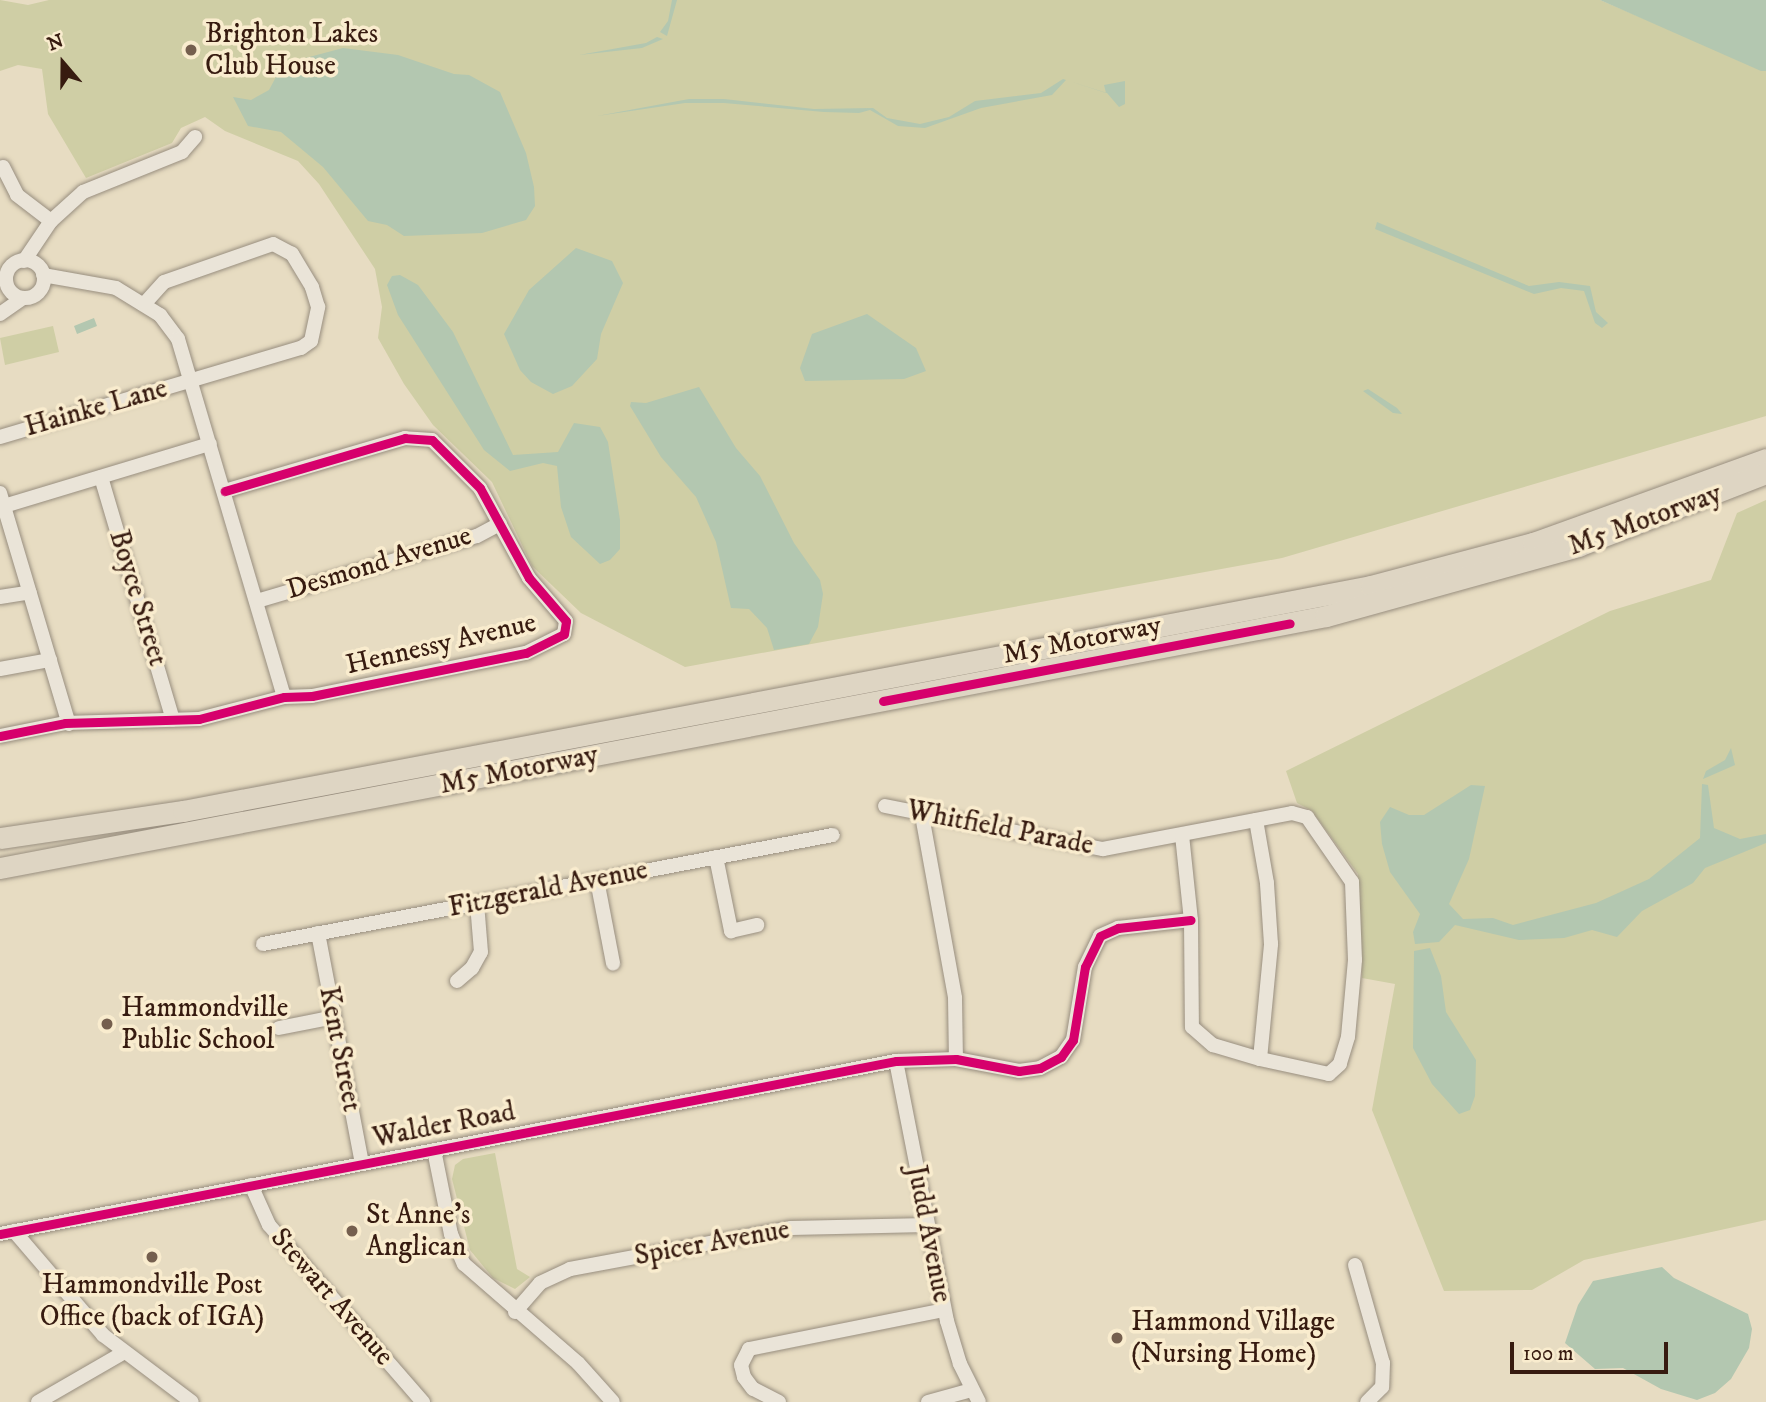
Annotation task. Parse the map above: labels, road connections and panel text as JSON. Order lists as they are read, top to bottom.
{
  "streets": {
    "highway": ["M5 Motorway"],
    "street": [
      "Hainke Lane",
      "Desmond Avenue",
      "Boyce Street",
      "Hennessy Avenue",
      "Whitfield Parade",
      "Fitzgerald Avenue",
      "Kent Street",
      "Walder Road",
      "Judd Avenue",
      "Spicer Avenue",
      "Stewart Avenue"
    ]
  },
  "crossings": [
    ["Desmond Avenue", "Hennessy Avenue"],
    ["Boyce Street", "Hennessy Avenue"],
    ["Fitzgerald Avenue", "Kent Street"],
    ["Kent Street", "Walder Road"],
    ["Walder Road", "Judd Avenue"],
    ["Walder Road", "Stewart Avenue"],
    ["Judd Avenue", "Spicer Avenue"]
  ],
  "places": [
    "Brighton Lakes Club House",
    "Hammondville Public School",
    "St Anne's Anglican",
    "Hammondville Post Office (back of IGA)",
    "Hammond Village (Nursing Home)"
  ],
  "scale_bar": "100 m",
  "north": "top"
}
